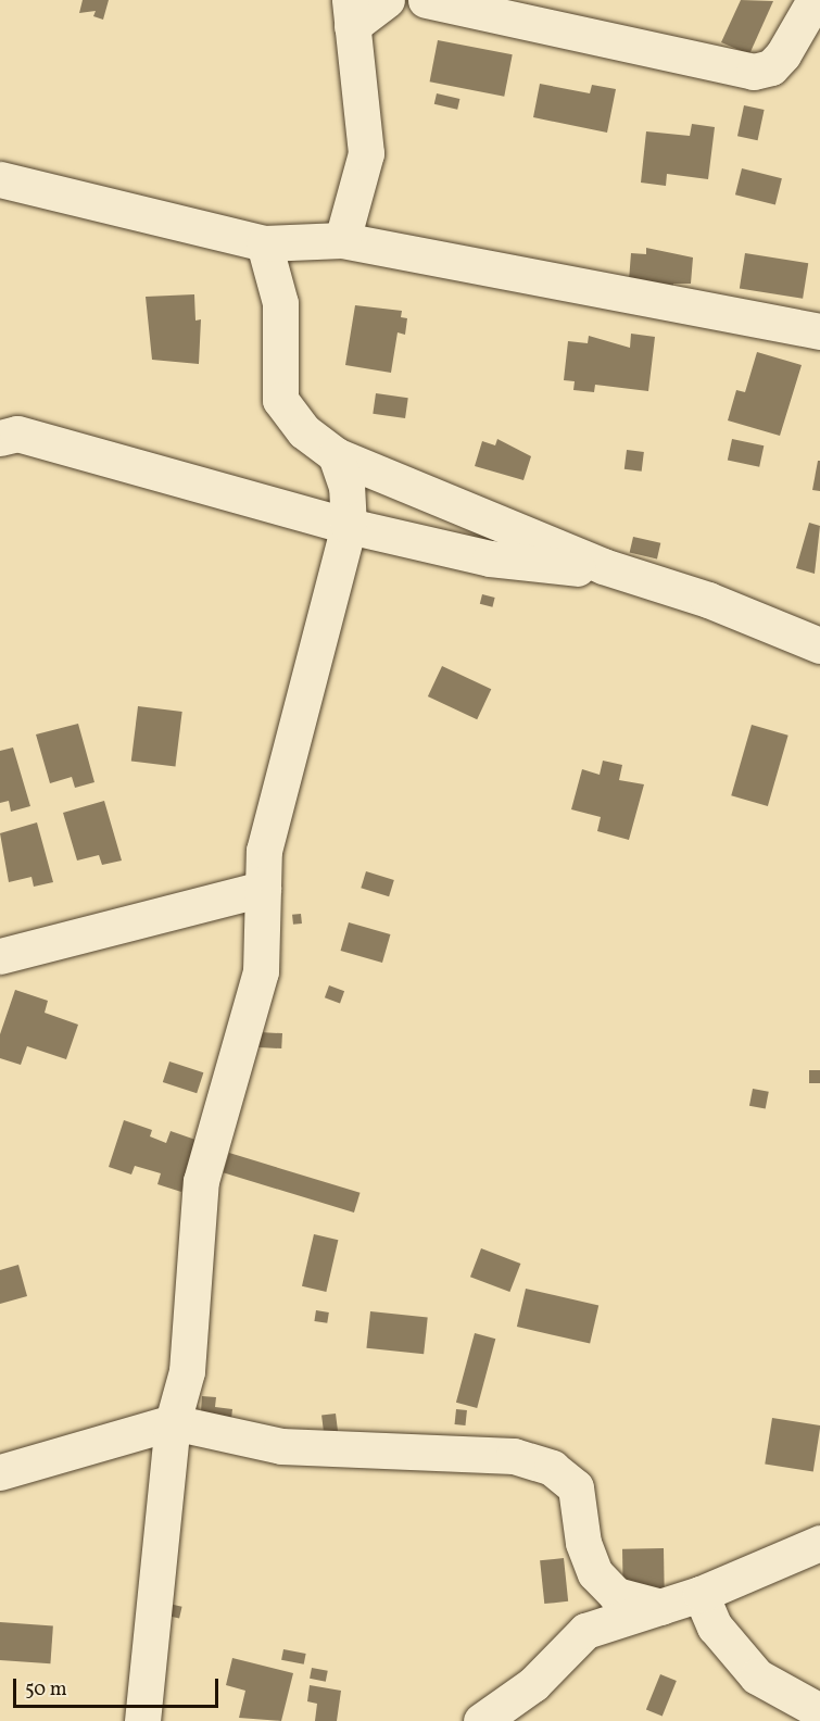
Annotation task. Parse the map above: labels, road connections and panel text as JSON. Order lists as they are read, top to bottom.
{
  "scale_bar": "50 m"
}
